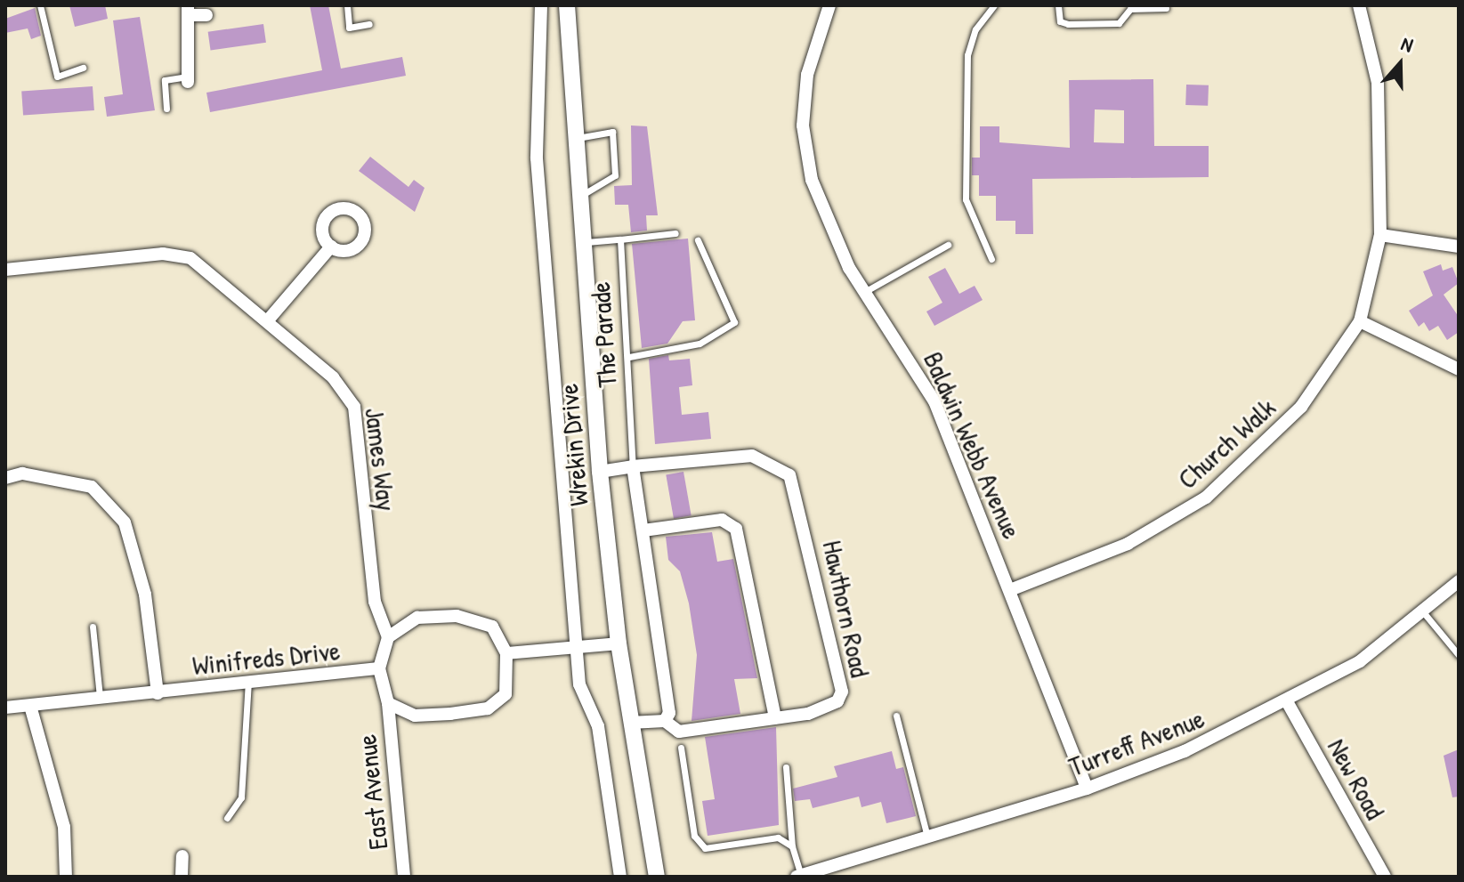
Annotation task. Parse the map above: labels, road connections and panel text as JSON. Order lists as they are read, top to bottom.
{
  "streets": {
    "street": [
      "The Parade",
      "Church Walk",
      "Wrekin Drive",
      "Baldwin Webb Avenue",
      "James Way",
      "Hawthorn Road",
      "Winifreds Drive",
      "Turreff Avenue",
      "New Road",
      "East Avenue"
    ]
  },
  "crossings": [
    ["The Parade", "Hawthorn Road"],
    ["Church Walk", "Baldwin Webb Avenue"],
    ["Wrekin Drive", "Hawthorn Road"],
    ["Baldwin Webb Avenue", "Turreff Avenue"],
    ["James Way", "Winifreds Drive"],
    ["James Way", "East Avenue"],
    ["Winifreds Drive", "East Avenue"],
    ["Turreff Avenue", "New Road"]
  ],
  "north": "top"
}
